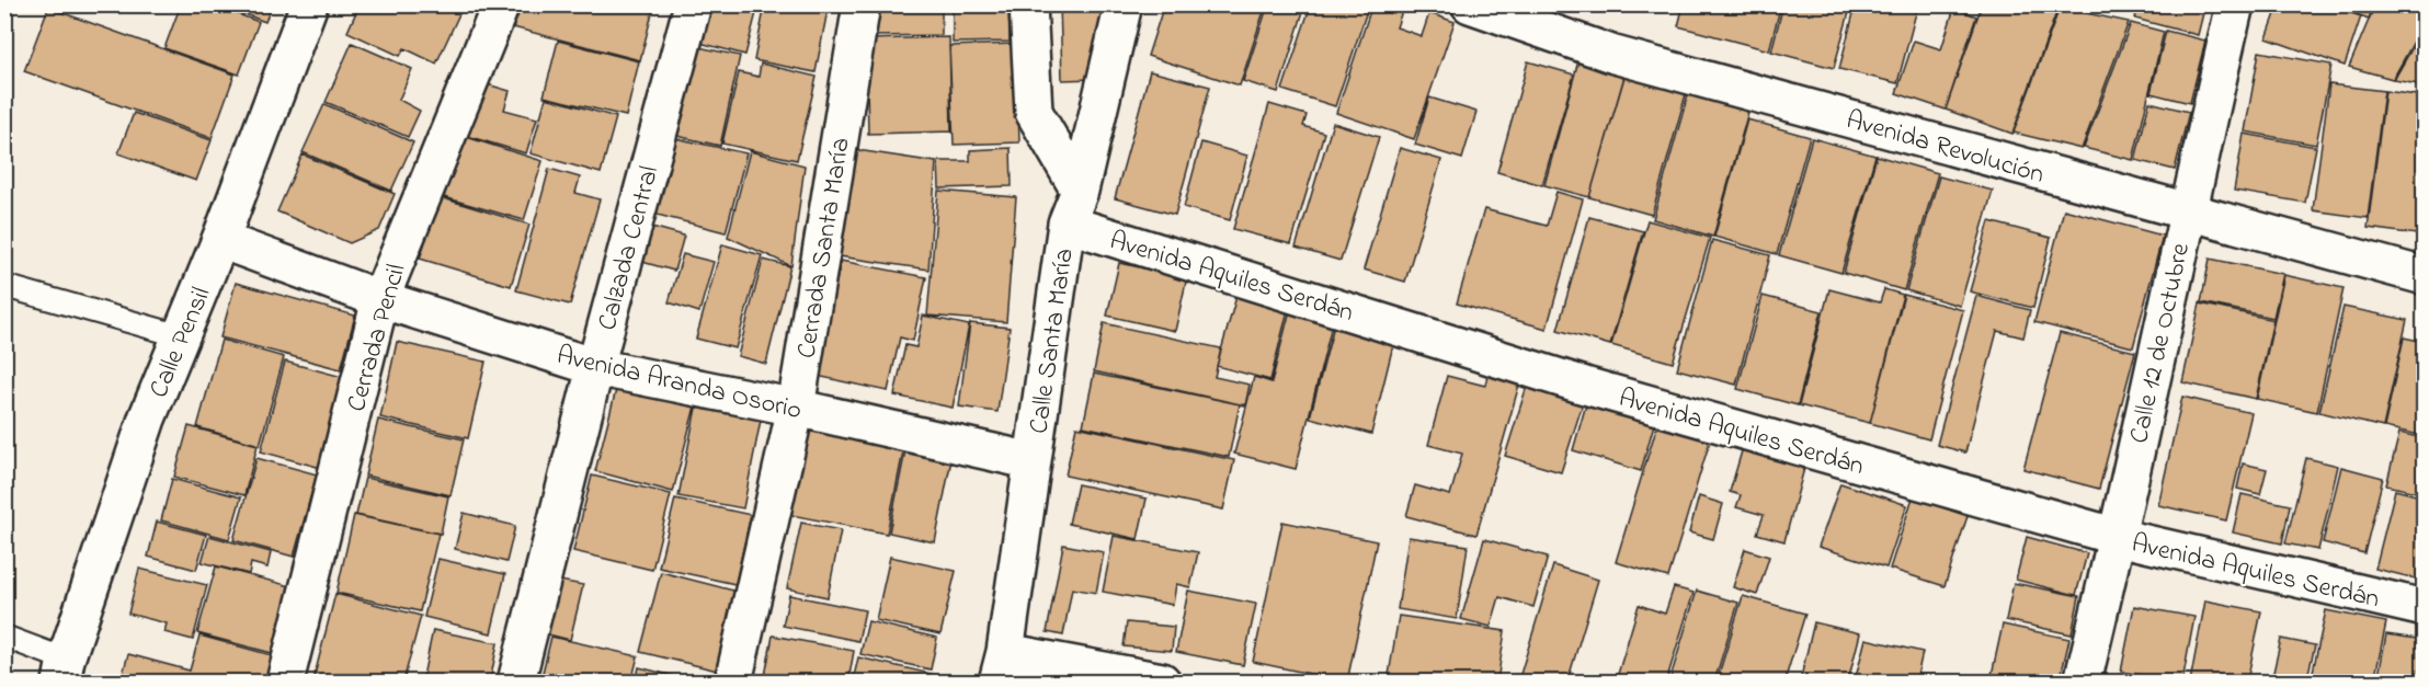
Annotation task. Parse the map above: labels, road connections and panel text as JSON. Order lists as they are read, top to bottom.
{
  "streets": {
    "street": [
      "Avenida Revolución",
      "Calzada Central",
      "Cerrada Santa María",
      "Avenida Aquiles Serdán",
      "Cerrada Pencil",
      "Calle Santa María",
      "Calle Pensil",
      "Calle 12 de Octubre",
      "Avenida Aranda Osorio"
    ]
  },
  "crossings": [
    ["Avenida Revolución", "Calle 12 de Octubre"],
    ["Calzada Central", "Avenida Aranda Osorio"],
    ["Cerrada Santa María", "Avenida Aranda Osorio"],
    ["Avenida Aquiles Serdán", "Calle Santa María"],
    ["Avenida Aquiles Serdán", "Calle 12 de Octubre"],
    ["Cerrada Pencil", "Avenida Aranda Osorio"],
    ["Calle Santa María", "Avenida Aranda Osorio"],
    ["Calle Pensil", "Avenida Aranda Osorio"]
  ]
}
